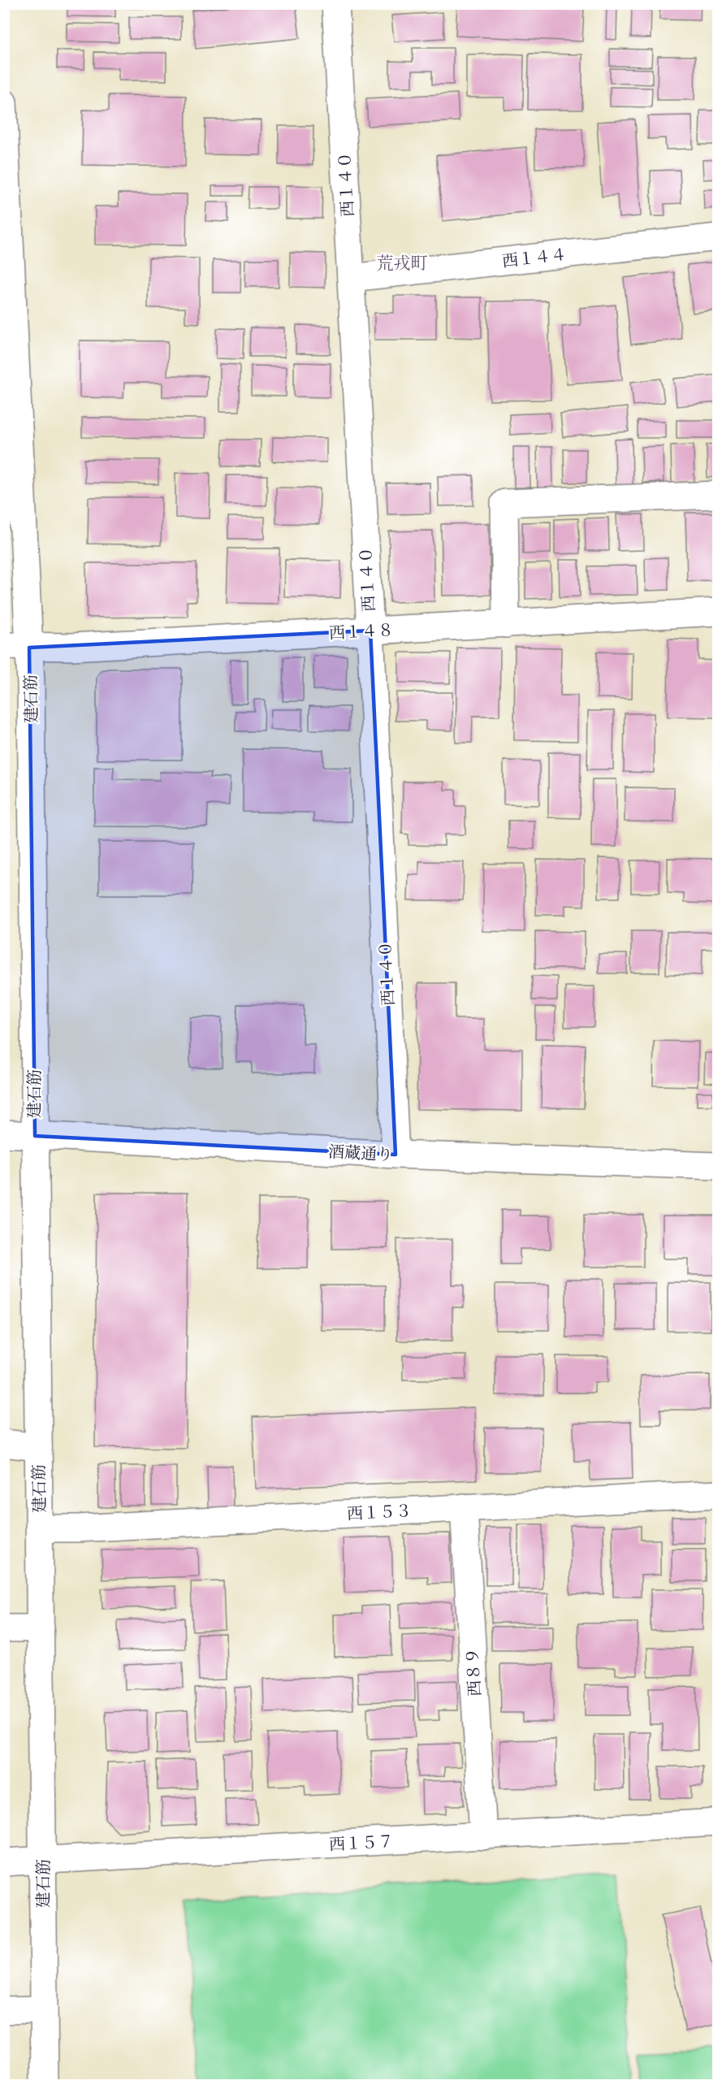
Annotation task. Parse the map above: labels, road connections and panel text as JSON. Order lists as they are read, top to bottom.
{
  "streets": {
    "street": [
      "西１４０",
      "西１４４",
      "西１４８",
      "建石筋",
      "酒蔵通り",
      "西１５３",
      "西８９",
      "西１５７"
    ]
  },
  "crossings": [
    ["西１４０", "西１４４"],
    ["西１４０", "西１４８"],
    ["西１４０", "酒蔵通り"],
    ["西１４８", "建石筋"],
    ["建石筋", "酒蔵通り"],
    ["建石筋", "西１５３"],
    ["建石筋", "西１５７"],
    ["西１５３", "西８９"],
    ["西８９", "西１５７"]
  ],
  "districts": ["荒戎町"]
}
